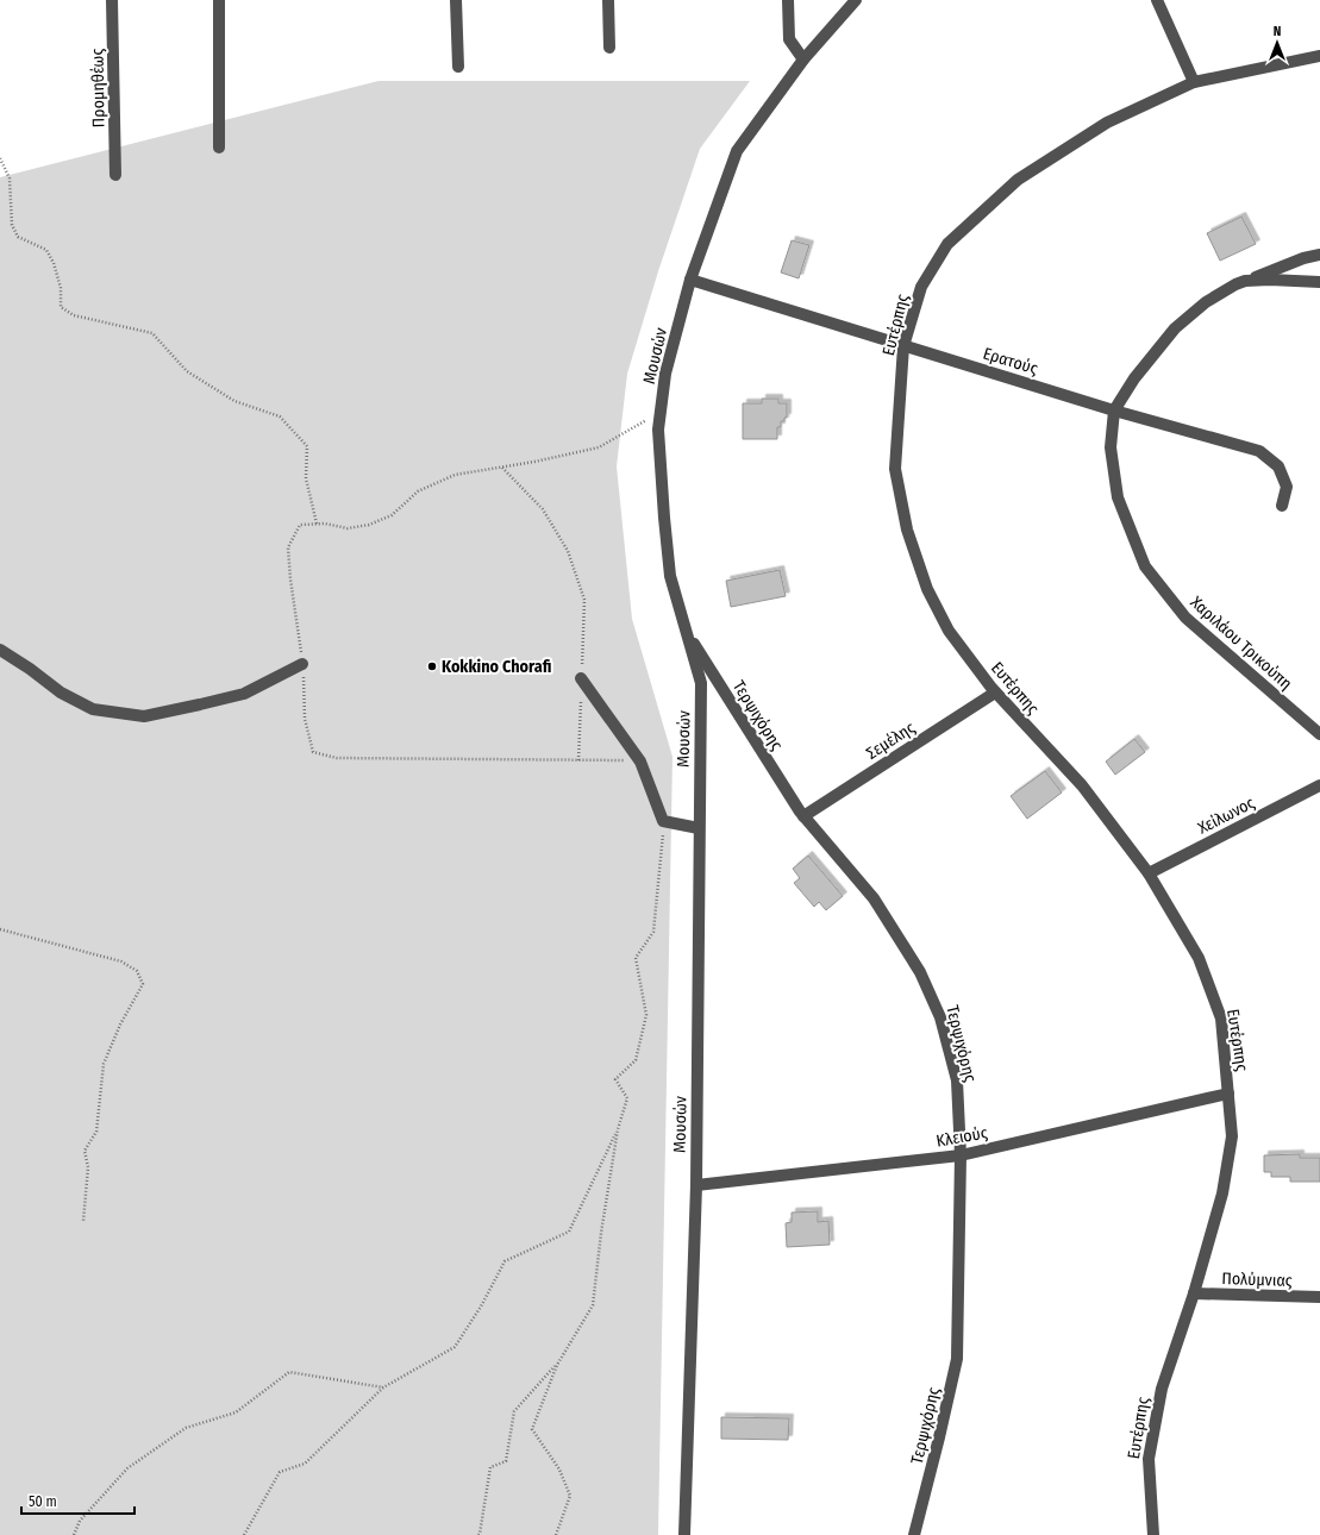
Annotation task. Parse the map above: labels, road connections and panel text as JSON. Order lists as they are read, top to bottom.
{
  "streets": {
    "street": [
      "Προμηθέως",
      "Ευτέρπης",
      "Μουσών",
      "Ερατούς",
      "Χαριλάου Τρικούπη",
      "Τερψιχόρης",
      "Σεμέλης",
      "Χείλωνος",
      "Κλειούς",
      "Πολύμνιας"
    ]
  },
  "crossings": [
    ["Ευτέρπης", "Ερατούς"],
    ["Ευτέρπης", "Σεμέλης"],
    ["Ευτέρπης", "Χείλωνος"],
    ["Ευτέρπης", "Κλειούς"],
    ["Ευτέρπης", "Πολύμνιας"],
    ["Μουσών", "Ερατούς"],
    ["Μουσών", "Τερψιχόρης"],
    ["Μουσών", "Κλειούς"],
    ["Ερατούς", "Χαριλάου Τρικούπη"],
    ["Τερψιχόρης", "Σεμέλης"],
    ["Τερψιχόρης", "Κλειούς"]
  ],
  "places": ["Kokkino Chorafi"],
  "scale_bar": "50 m",
  "north": "top"
}
